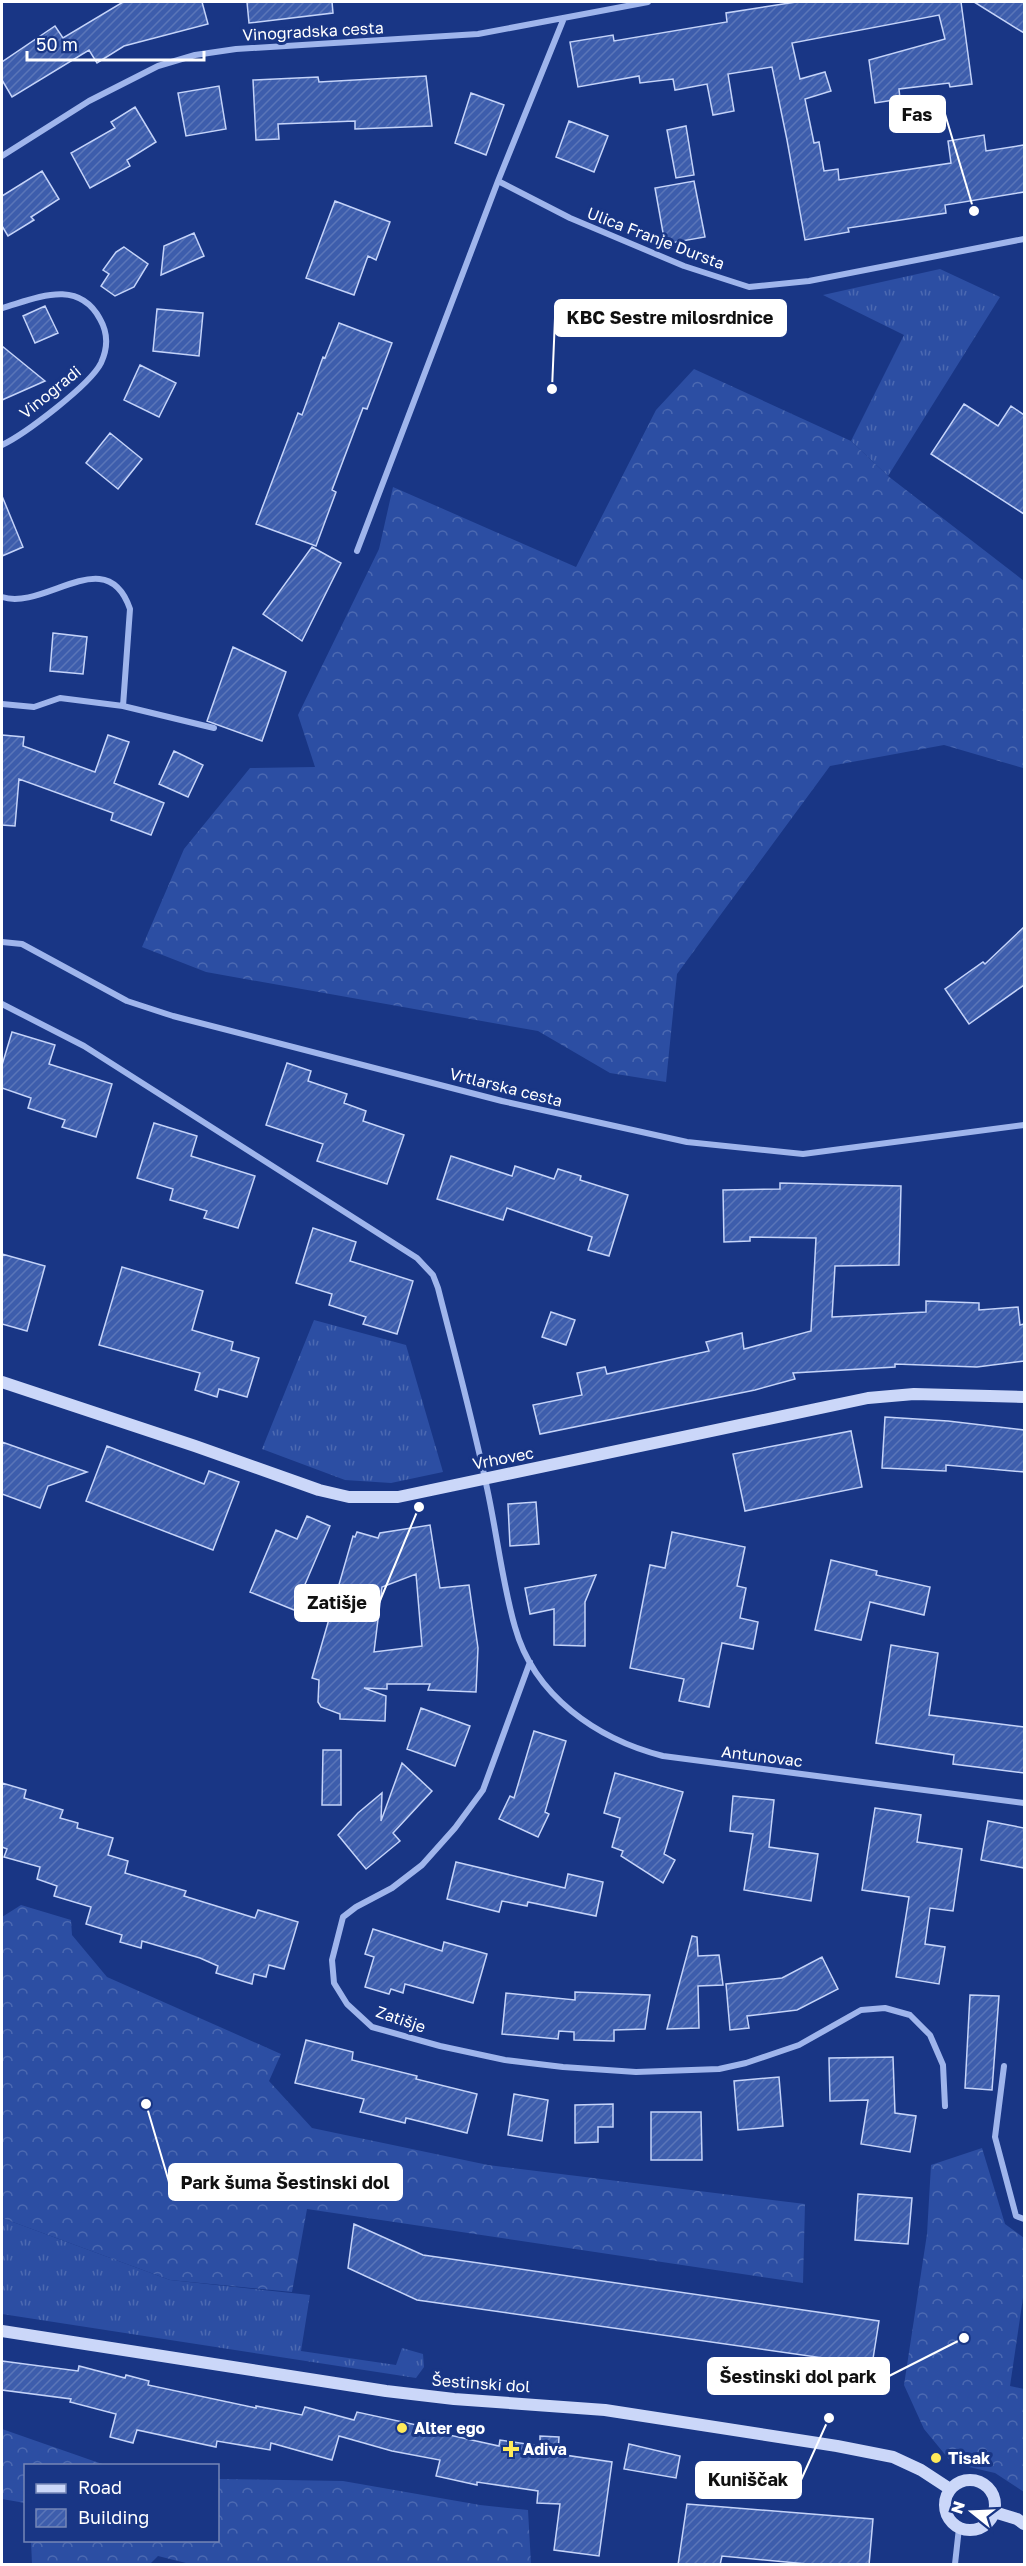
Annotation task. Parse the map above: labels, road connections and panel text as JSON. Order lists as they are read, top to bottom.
{
  "streets": {
    "street": [
      "Vinogradska cesta",
      "Ulica Franje Dursta",
      "Vinogradi",
      "Vrtlarska cesta",
      "Vrhovec",
      "Antunovac",
      "Zatišje",
      "Šestinski dol"
    ]
  },
  "crossings": [
    ["Antunovac", "Zatišje"]
  ],
  "places": {
    "other": [
      "Fas",
      "KBC Sestre milosrdnice",
      "Zatišje",
      "Park šuma Šestinski dol",
      "Šestinski dol park",
      "Kuniščak",
      "Alter ego",
      "Tisak"
    ],
    "health": ["Adiva"]
  },
  "legend": ["Road", "Building"],
  "scale_bar": "50 m",
  "north": "left"
}
